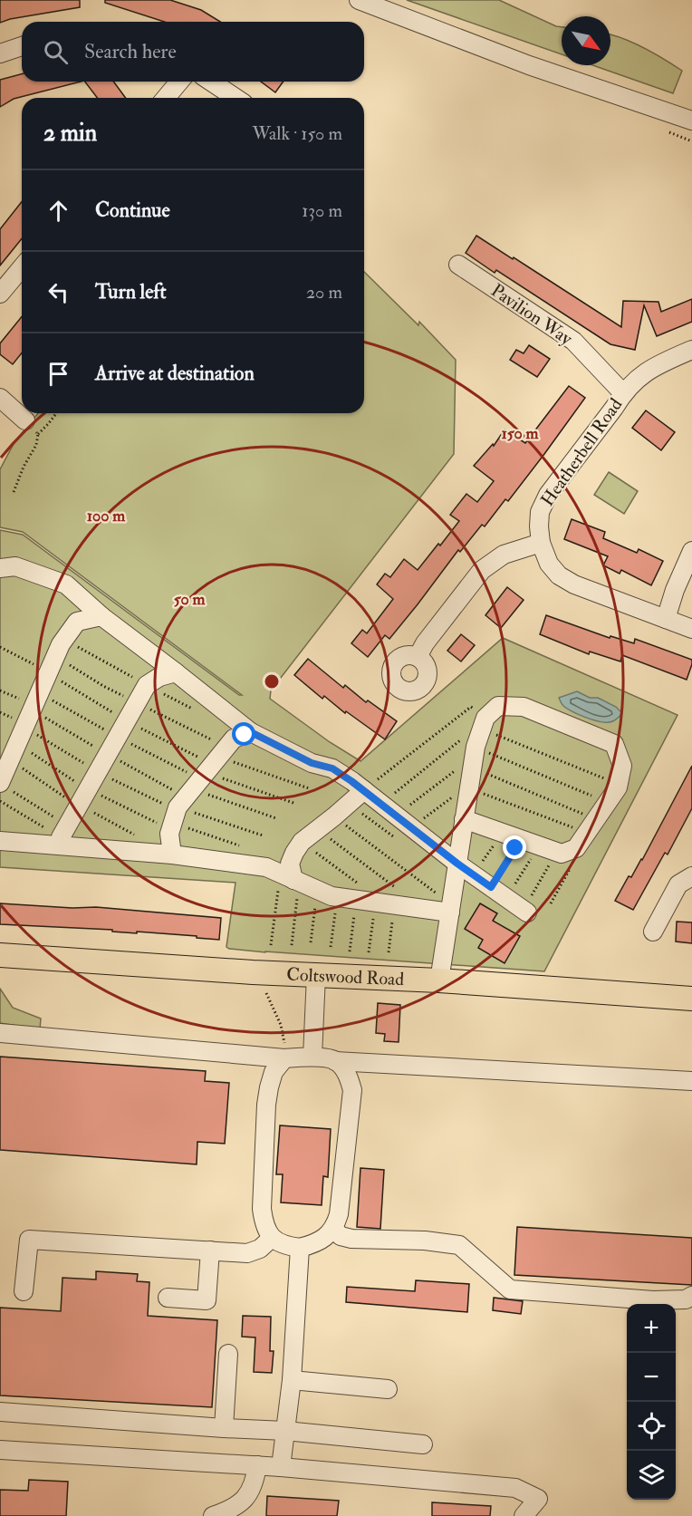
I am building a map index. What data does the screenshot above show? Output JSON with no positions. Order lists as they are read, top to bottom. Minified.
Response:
{"streets":{"main road":["Coltswood Road"],"street":["Pavilion Way","Heatherbell Road"]},"crossings":[["Pavilion Way","Heatherbell Road"]],"north":"bottom right","page":{"search":"Search here","heading":["2 min","Walk · 150 m"],"list":[["Continue","130 m"],["Turn left","20 m"],"Arrive at destination"],"map_buttons":["+","−"]},"rings":["150 m","100 m","50 m"]}
